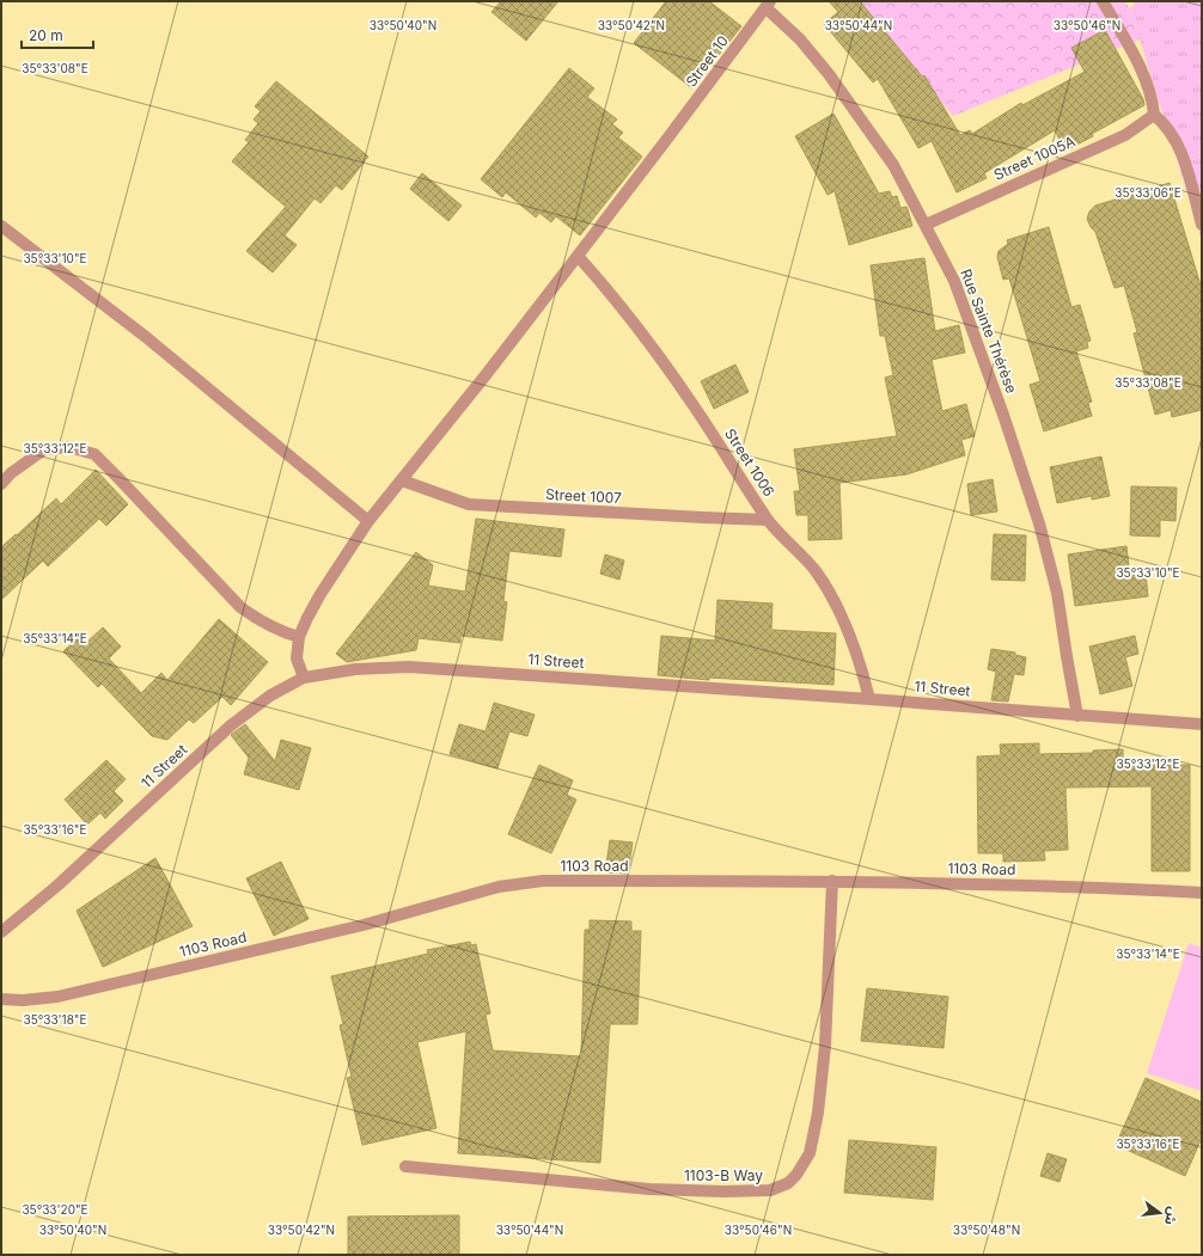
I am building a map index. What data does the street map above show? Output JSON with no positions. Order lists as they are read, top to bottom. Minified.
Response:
{"streets":{"street":["Street 10","Street 1005A","Rue Sainte Thérèse","Street 1006","Street 1007","11 Street","1103 Road","1103-B Way"]},"crossings":[["Street 10","Rue Sainte Thérèse"],["Street 10","Street 1006"],["Street 10","Street 1007"],["Street 1005A","Rue Sainte Thérèse"],["Rue Sainte Thérèse","11 Street"],["Street 1006","Street 1007"],["Street 1006","11 Street"],["1103 Road","1103-B Way"]],"scale_bar":"20 m","north":"right","coordinates":["33°50'40\"N","33°50'42\"N","33°50'44\"N","33°50'46\"N","35°33'08\"E","35°33'06\"E","35°33'10\"E","35°33'12\"E","35°33'14\"E","35°33'16\"E","35°33'18\"E","35°33'20\"E","33°50'48\"N"]}
